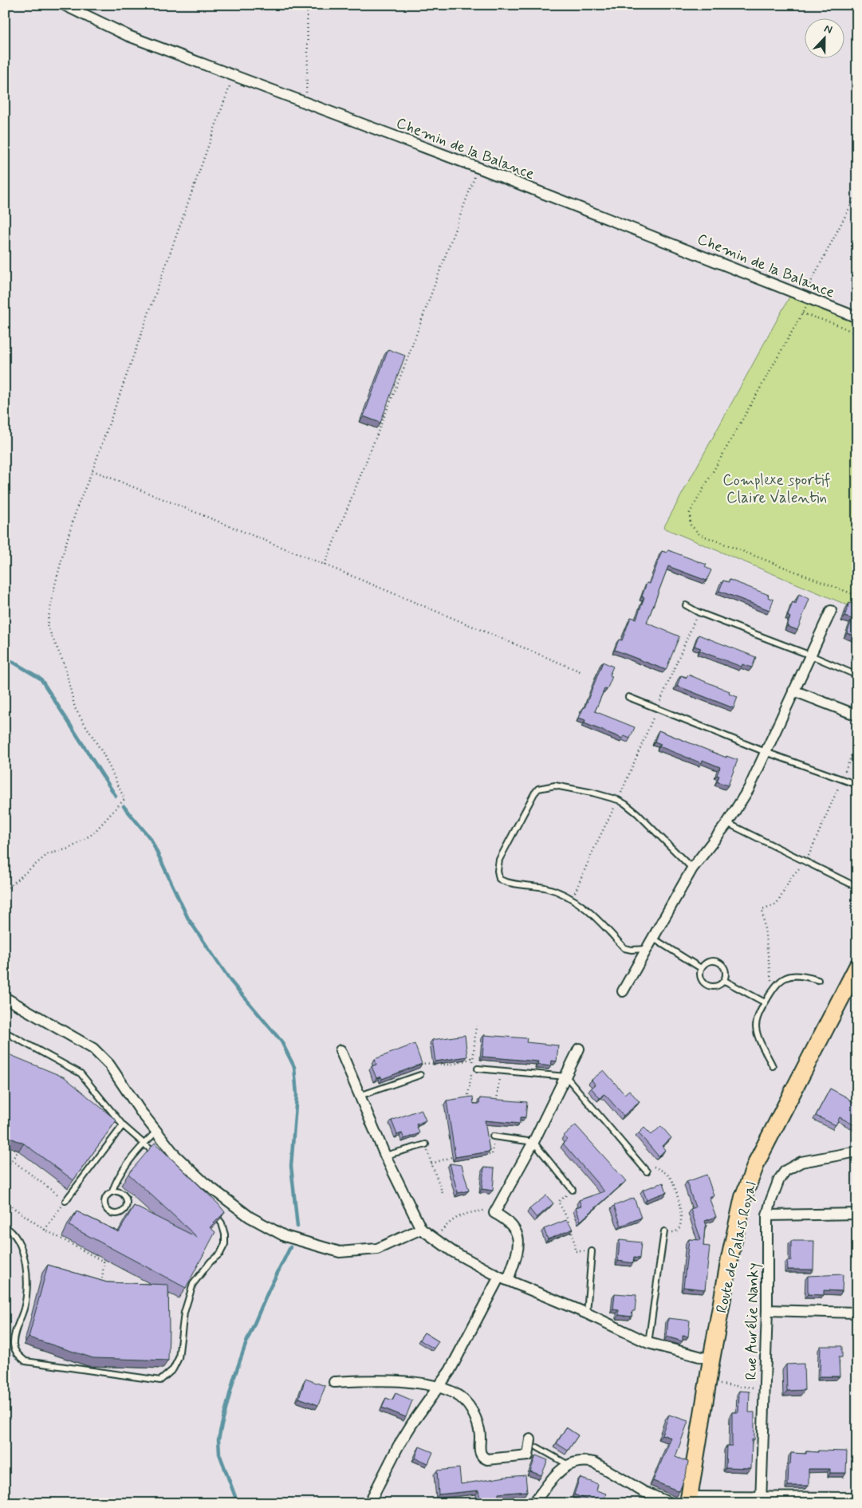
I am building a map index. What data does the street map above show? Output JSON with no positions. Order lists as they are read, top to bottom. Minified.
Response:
{"streets":{"main road":["Route de Palais Royal"],"street":["Chemin de la Balance","Rue Aurélie Nanky"]},"parks":["Complexe sportif Claire Valentin"],"north":"top"}
